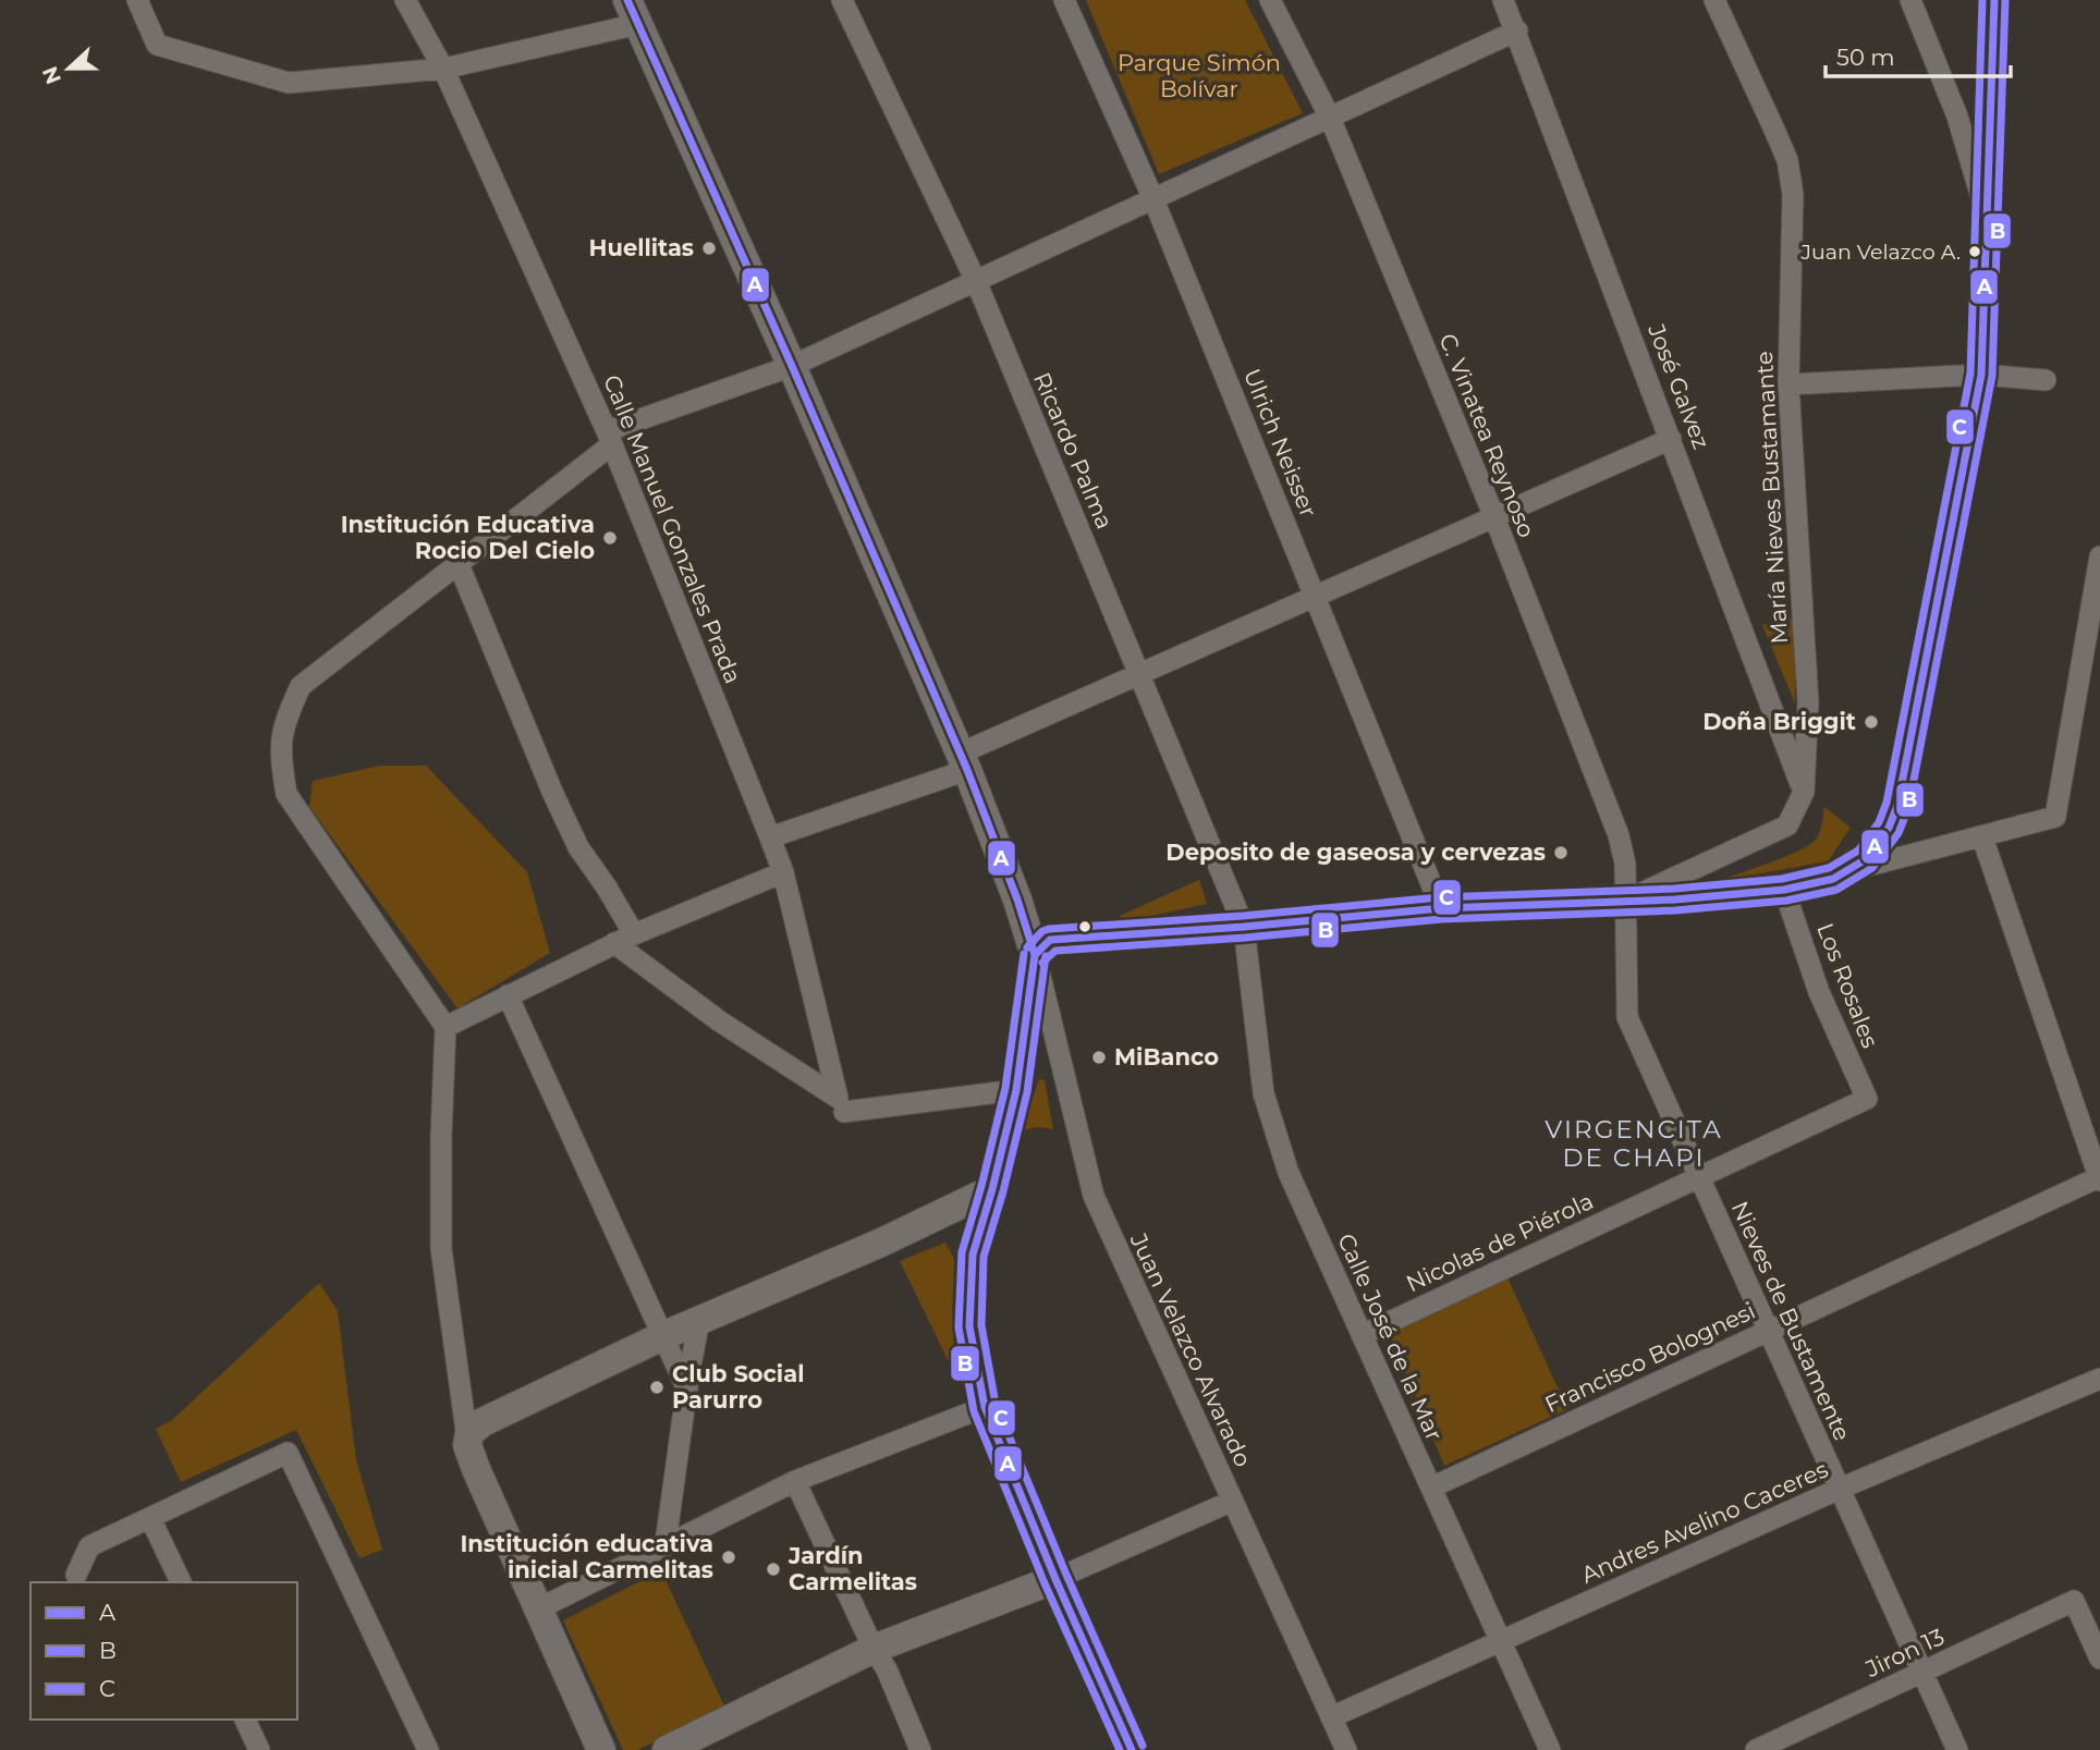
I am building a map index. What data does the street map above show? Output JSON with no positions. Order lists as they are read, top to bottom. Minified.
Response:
{"streets":{"street":["José Galvez","C. Vinatea Reynoso","Ulrich Neisser","Ricardo Palma","María Nieves Bustamante","Calle Manuel Gonzales Prada","Los Rosales","Nicolas de Piérola","Nieves de Bustamente","Calle José de la Mar","Juan Velazco Alvarado","Francisco Bolognesi","Andres Avelino Caceres","Jiron 13"]},"crossings":[["José Galvez","María Nieves Bustamante"],["C. Vinatea Reynoso","María Nieves Bustamante"],["C. Vinatea Reynoso","Nieves de Bustamente"],["Ricardo Palma","Calle José de la Mar"],["María Nieves Bustamante","Nieves de Bustamente"],["Los Rosales","Nicolas de Piérola"],["Nicolas de Piérola","Nieves de Bustamente"],["Nicolas de Piérola","Calle José de la Mar"],["Nieves de Bustamente","Francisco Bolognesi"],["Nieves de Bustamente","Andres Avelino Caceres"],["Nieves de Bustamente","Jiron 13"],["Calle José de la Mar","Francisco Bolognesi"],["Calle José de la Mar","Andres Avelino Caceres"],["Juan Velazco Alvarado","Andres Avelino Caceres"]],"districts":["VIRGENCITA DE CHAPI"],"parks":["Parque Simón Bolívar"],"places":["Huellitas","Juan Velazco A.","Institución Educativa Rocio Del Cielo","Doña Briggit","Deposito de gaseosa y cervezas","MiBanco","Club Social Parurro","Institución educativa inicial Carmelitas","Jardín Carmelitas"],"lines":["transit line A","transit line B","transit line C"],"legend":["A","B","C"],"scale_bar":"50 m","north":"left"}
